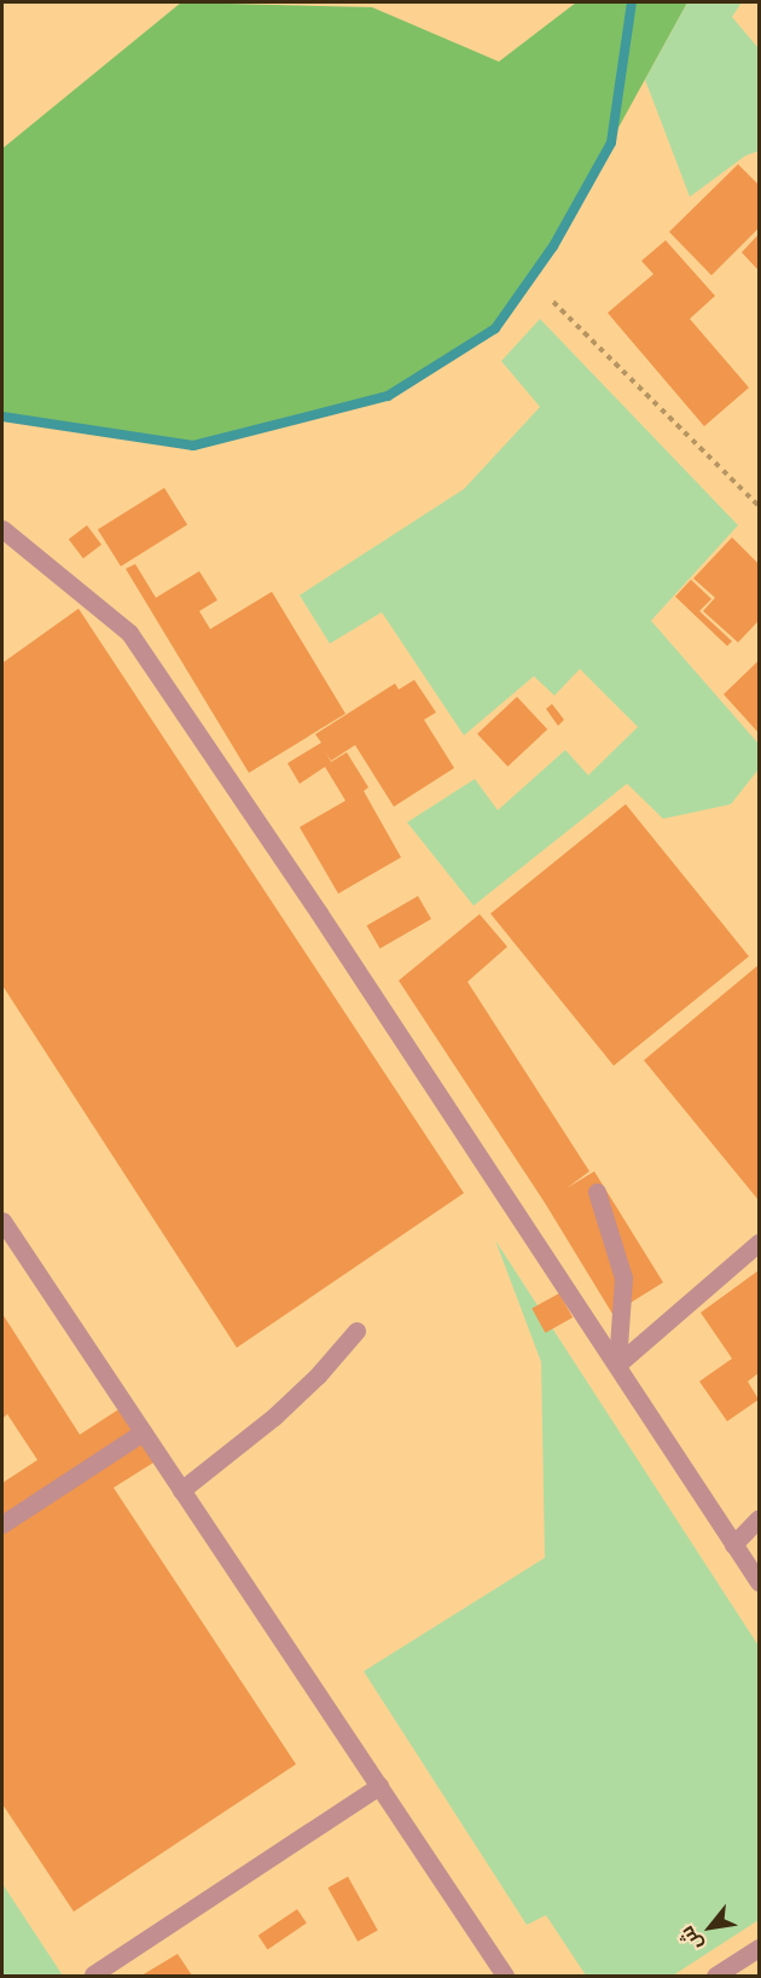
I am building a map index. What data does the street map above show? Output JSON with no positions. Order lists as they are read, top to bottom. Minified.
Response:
{"north":"bottom left"}
